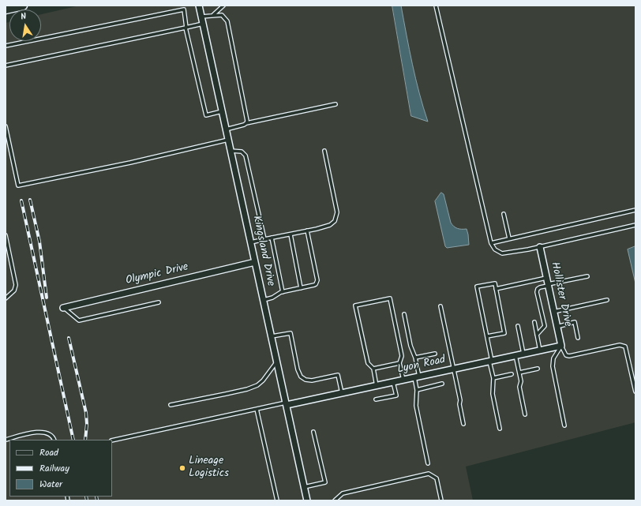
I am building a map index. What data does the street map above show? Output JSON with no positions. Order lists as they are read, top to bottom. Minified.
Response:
{"streets":{"street":["Kingsland Drive","Olympic Drive","Hollister Drive","Lyon Road"]},"crossings":[["Kingsland Drive","Olympic Drive"],["Kingsland Drive","Lyon Road"],["Hollister Drive","Lyon Road"]],"places":["Lineage Logistics"],"legend":["Road","Railway","Water"],"north":"top"}
